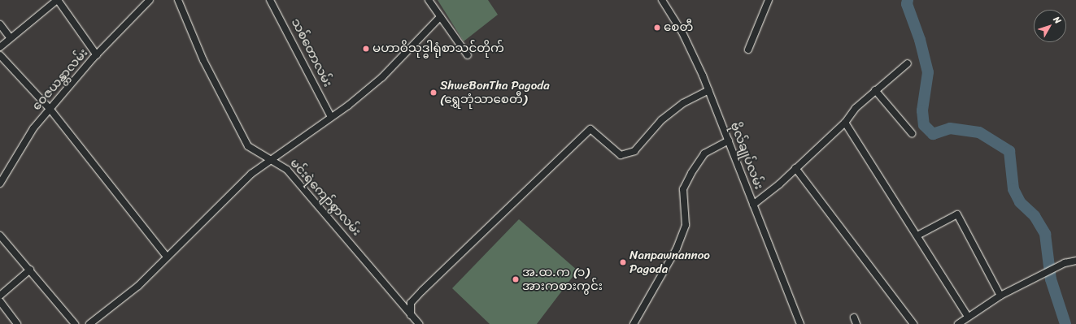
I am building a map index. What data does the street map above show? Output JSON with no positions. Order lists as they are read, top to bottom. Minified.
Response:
{"streets":{"street":["သစ်တောလမ်း","ဝေဇယန္တာလမ်း","ဗိုလ်ချုပ်လမ်း","မင်းရဲကျော်စွာလမ်း"]},"places":["စေတီ","မဟာဝိသုဒ္ဓါရုံစာသင်တိုက်","ShweBonTha Pagoda (ရွှေဘုံသာစေတီ)","Nanpawnannoo Pagoda","အ.ထ.က (၁) အားကစားကွင်း"],"north":"top right"}
